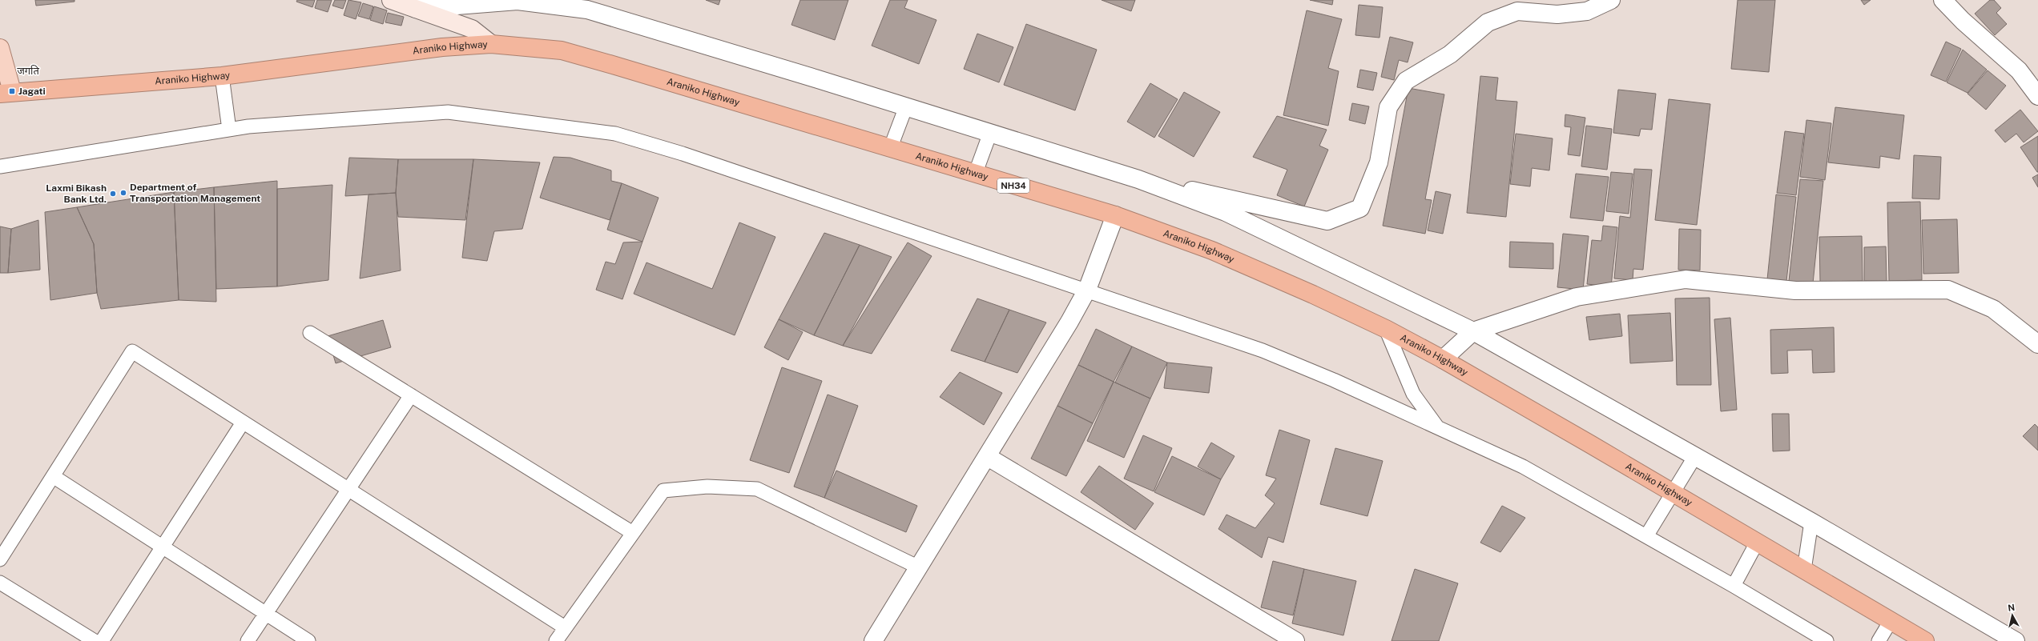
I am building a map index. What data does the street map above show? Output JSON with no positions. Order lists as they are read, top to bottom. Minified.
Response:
{"streets":{"highway":["Araniko Highway","NH34"]},"districts":["जगति"],"places":{"transit":["Jagati"],"other":["Department of Transportation Management","Laxmi Bikash Bank Ltd."]},"north":"top"}
